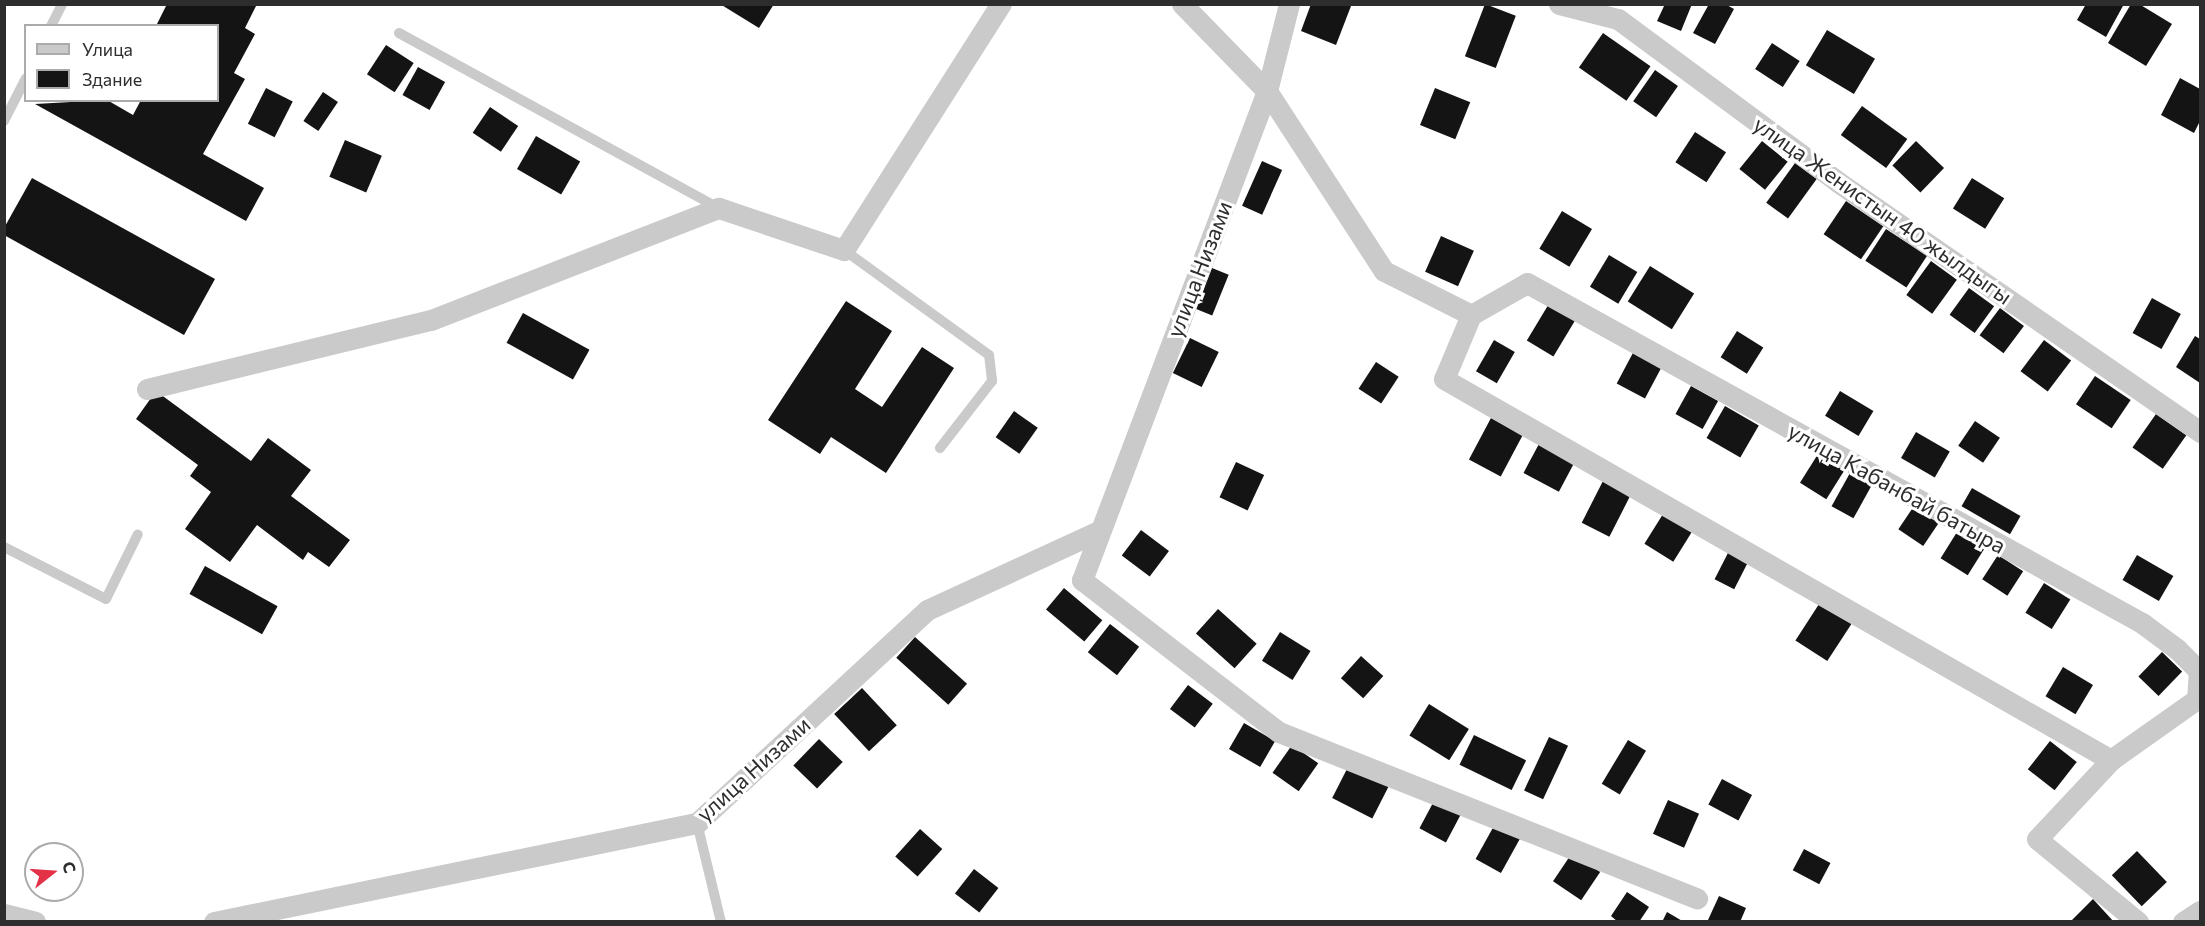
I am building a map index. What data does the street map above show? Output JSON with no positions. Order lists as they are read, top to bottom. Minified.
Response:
{"streets":{"street":["улица Женистын 40 жылдыгы","улица Низами","улица Кабанбай батыра"]},"legend":["Улица","Здание"],"north":"right"}
